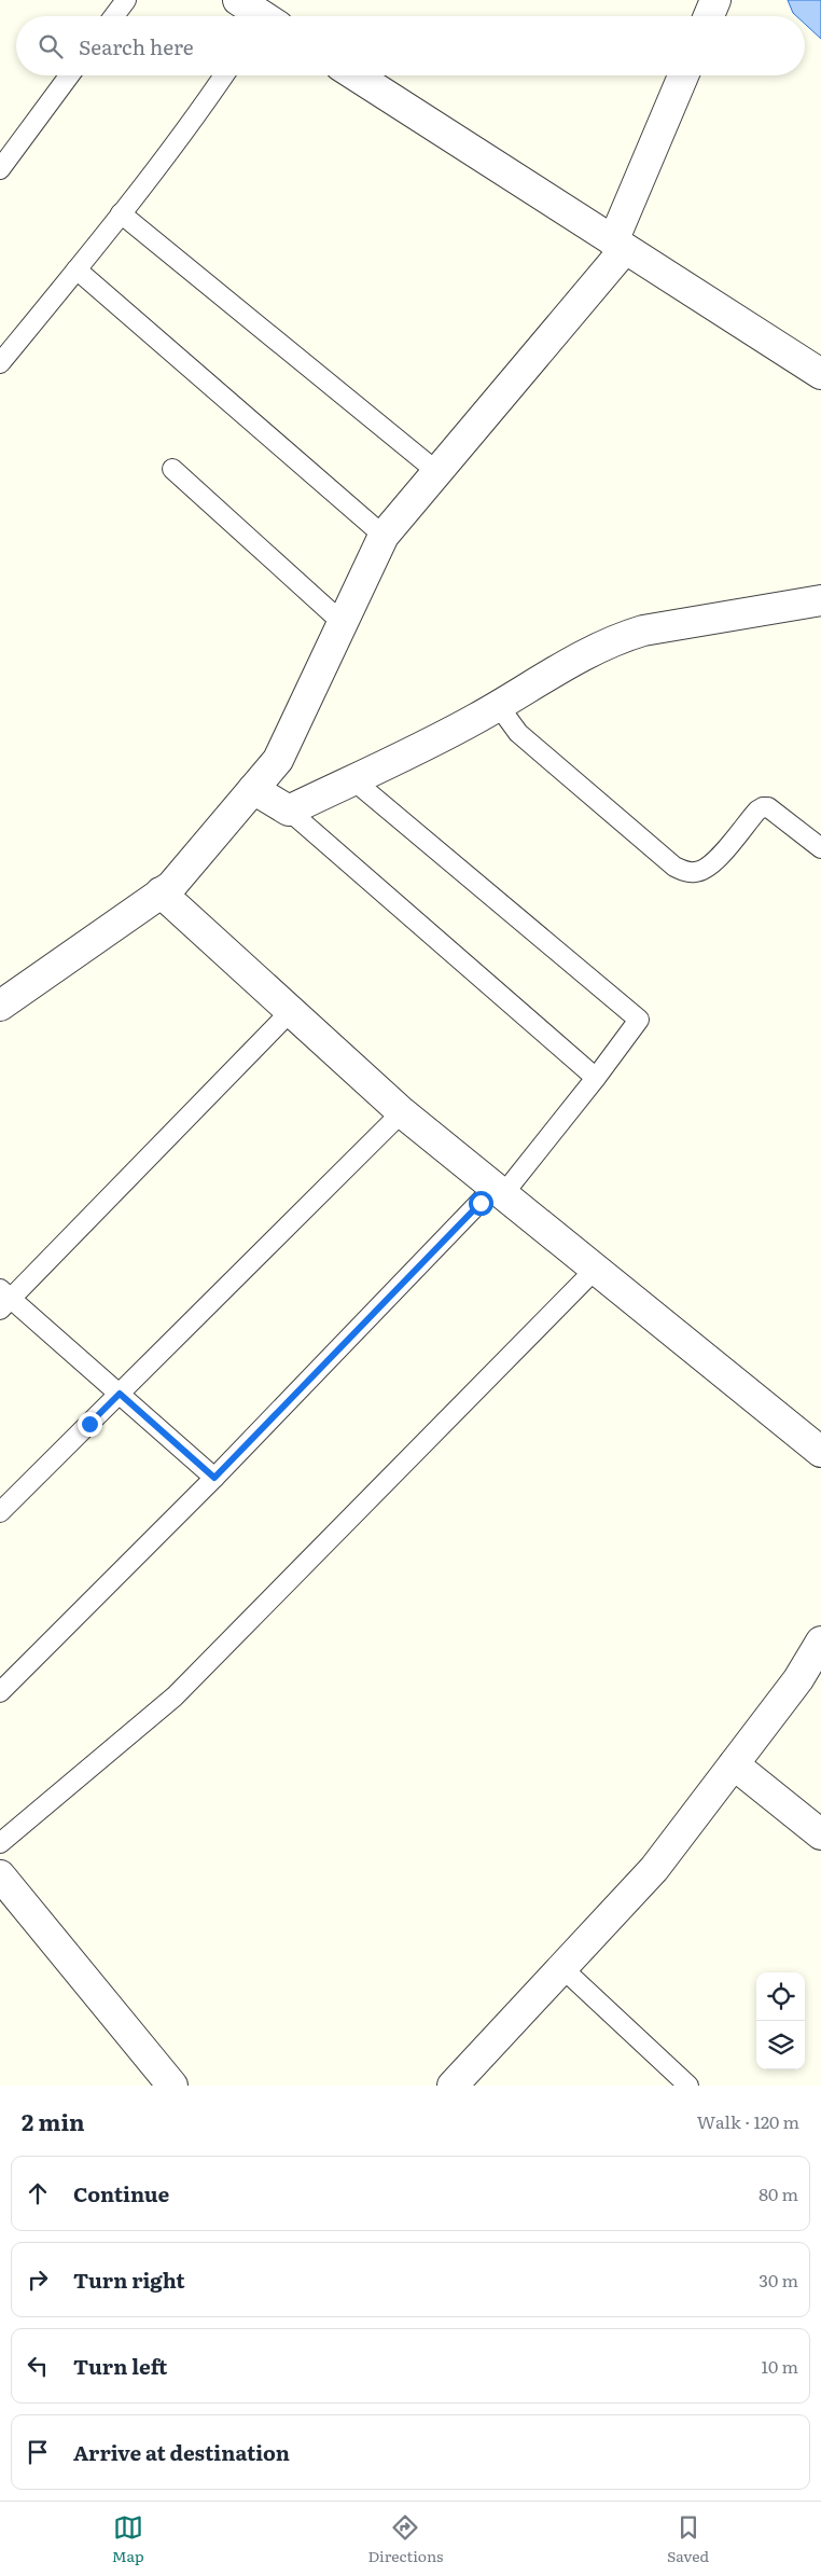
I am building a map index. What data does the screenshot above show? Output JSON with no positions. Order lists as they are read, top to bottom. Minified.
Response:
{"page":{"search":"Search here","heading":["2 min","Walk · 120 m"],"list":[["Continue","80 m"],["Turn right","30 m"],["Turn left","10 m"],"Arrive at destination"],"nav":["Map","Directions","Saved"]}}
